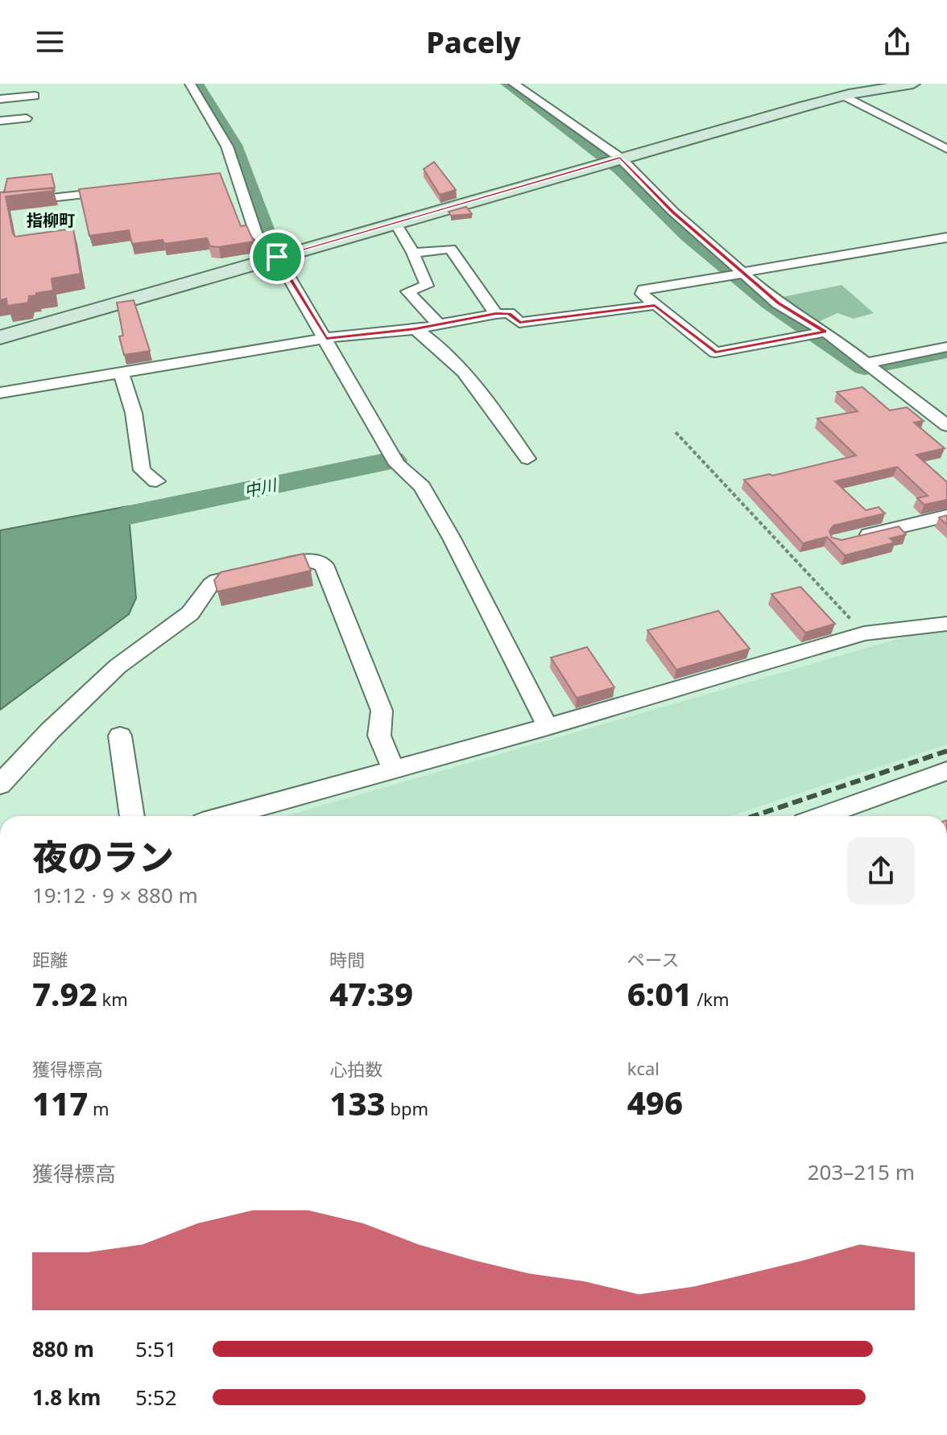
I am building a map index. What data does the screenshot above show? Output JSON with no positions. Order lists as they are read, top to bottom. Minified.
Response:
{"districts":["指柳町"],"water":["中川"],"page":{"header":"Pacely","heading":["夜のラン","19:12 · 9 × 880 m"],"stats":[["距離","7.92 km"],["時間","47:39"],["ペース","6:01 /km"],["獲得標高","117 m"],["心拍数","133 bpm"],["kcal","496"]],"chart":["獲得標高","203–215 m"],"list":[{"name":"880 m","note":"5:51"},{"name":"1.8 km","note":"5:52"}]}}
